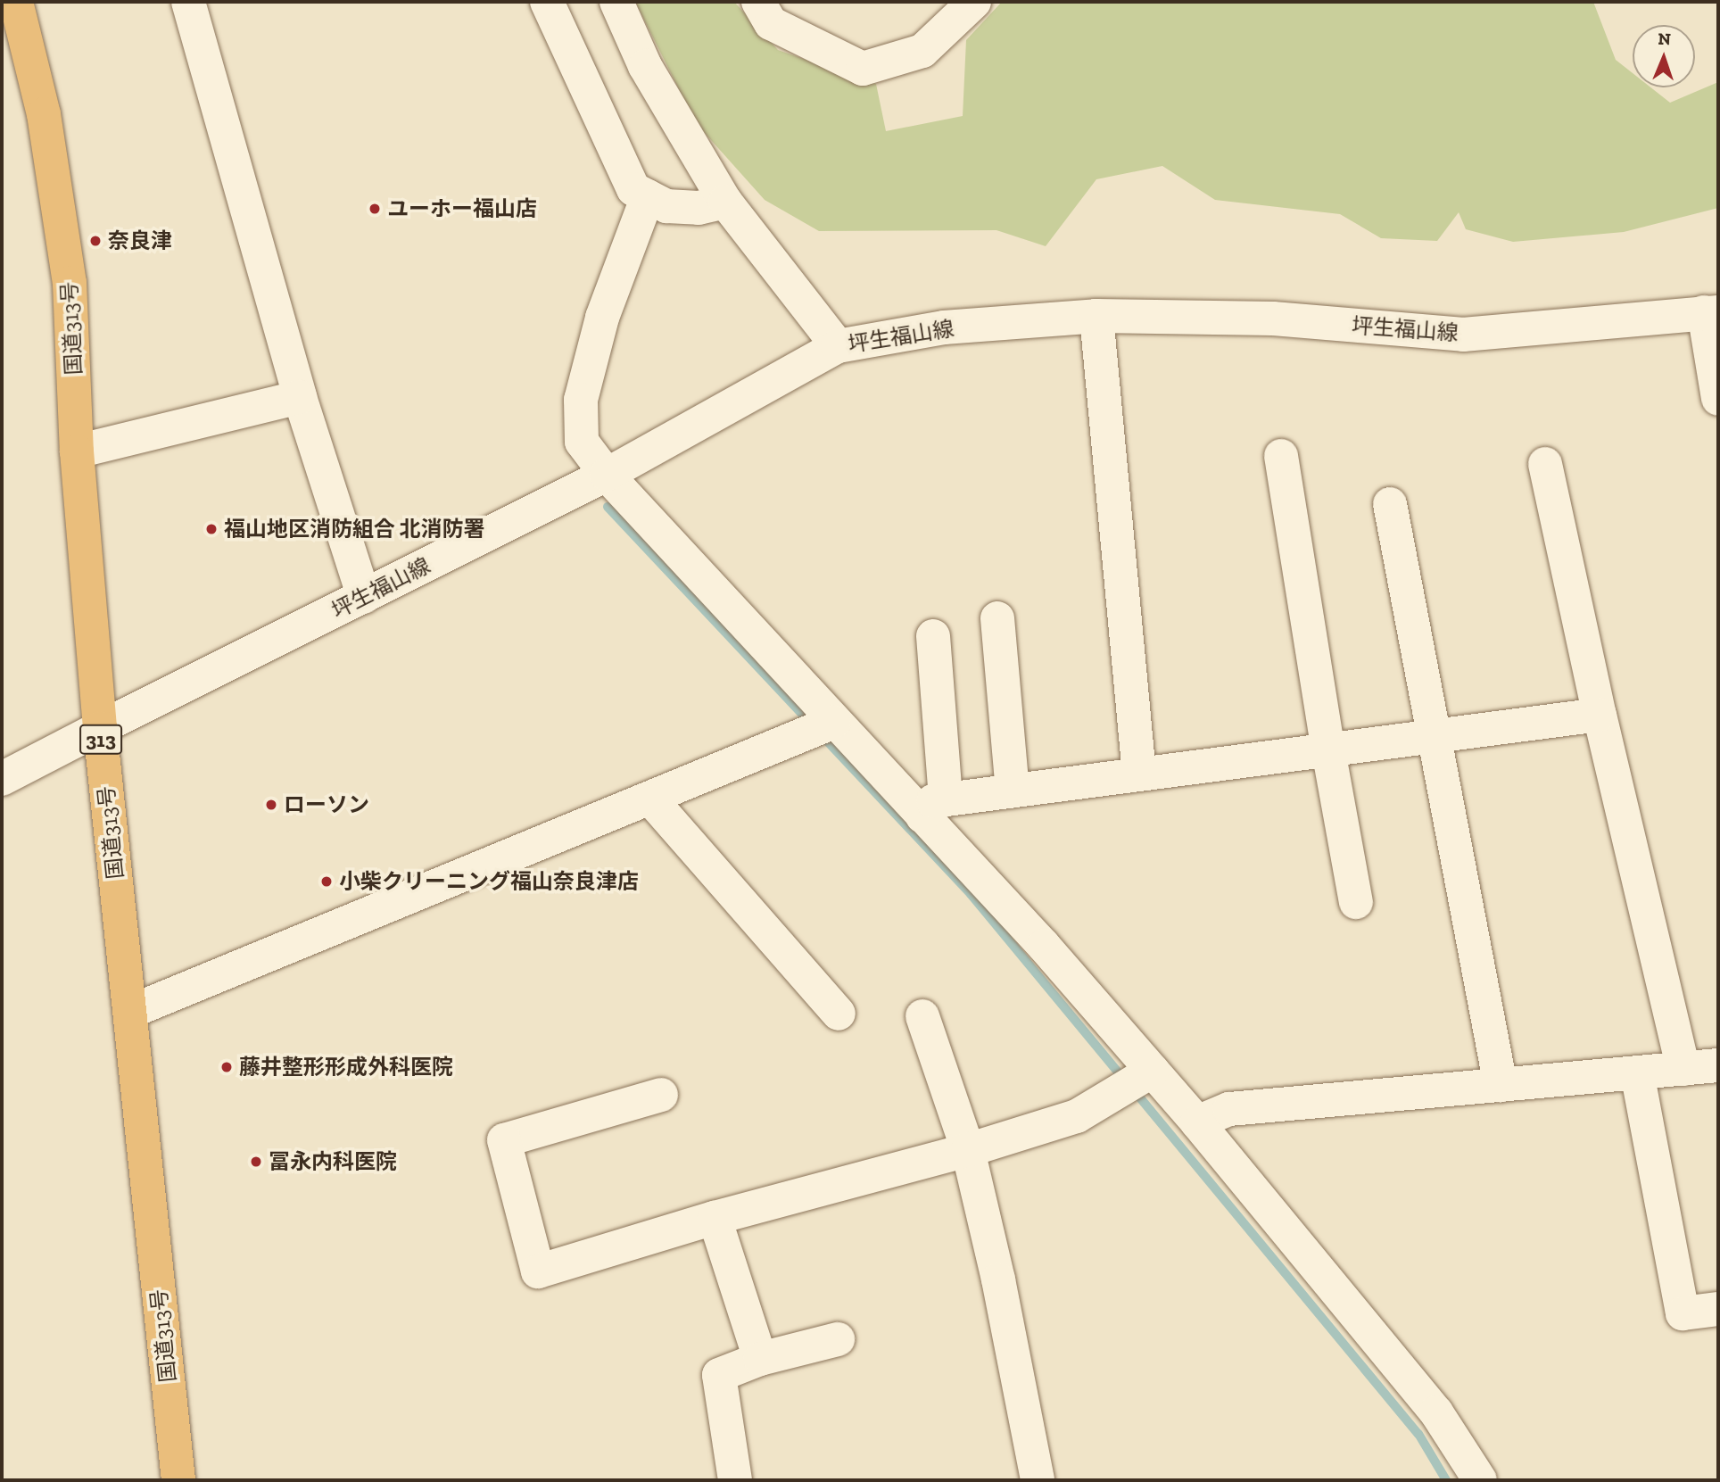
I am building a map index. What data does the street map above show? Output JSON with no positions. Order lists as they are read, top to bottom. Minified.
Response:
{"streets":{"highway":["国道313号","313"],"street":["坪生福山線"]},"crossings":[["国道313号","坪生福山線"]],"places":["ユーホー福山店","奈良津","福山地区消防組合 北消防署","ローソン","小柴クリーニング福山奈良津店","藤井整形形成外科医院","冨永内科医院"],"north":"top"}
